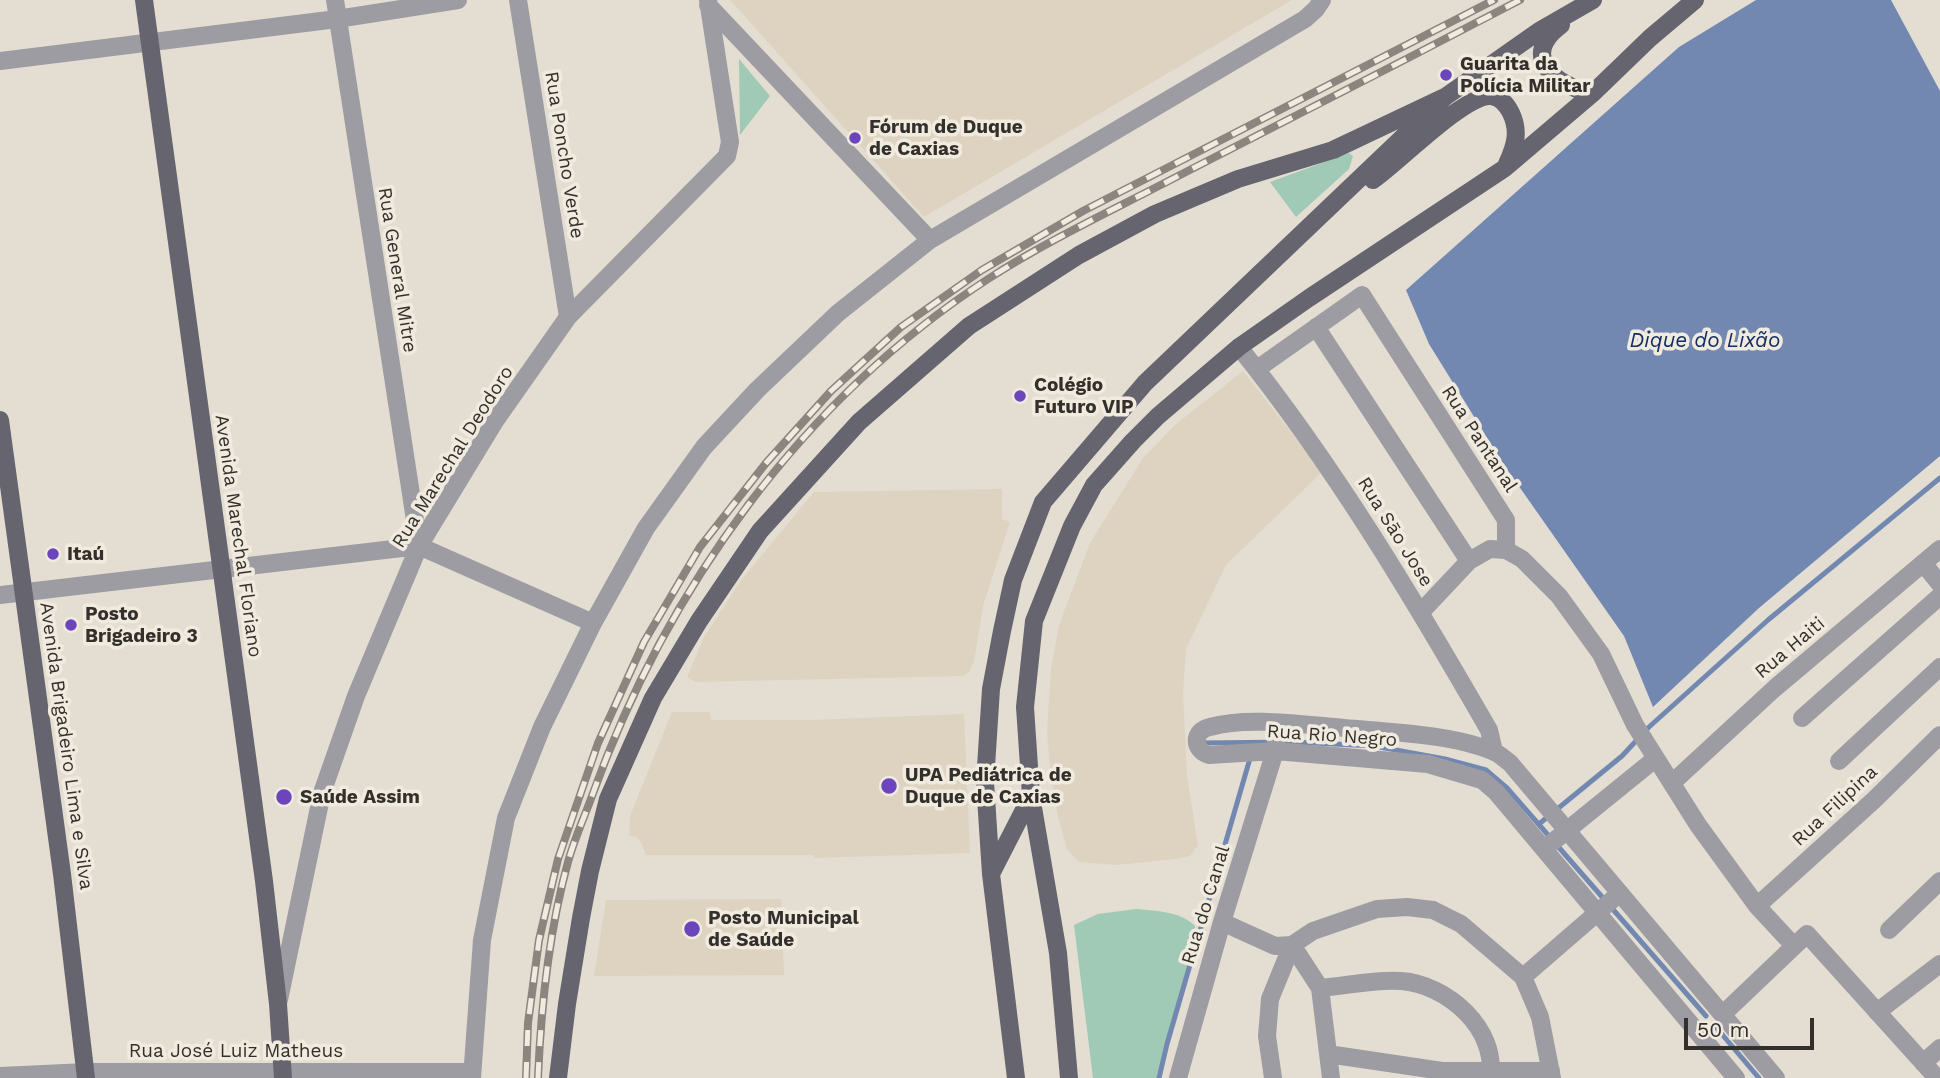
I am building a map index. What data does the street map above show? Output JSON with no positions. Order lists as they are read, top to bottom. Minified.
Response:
{"streets":{"main road":["Avenida Marechal Floriano","Avenida Brigadeiro Lima e Silva"],"street":["Rua Poncho Verde","Rua General Mitre","Rua Pantanal","Rua Marechal Deodoro","Rua Sāo Jose","Rua Haiti","Rua Rio Negro","Rua Filipina","Rua do Canal","Rua José Luiz Matheus"]},"crossings":[["Rua Poncho Verde","Rua Marechal Deodoro"],["Rua General Mitre","Rua Marechal Deodoro"],["Rua Pantanal","Rua Sāo Jose"],["Rua Marechal Deodoro","Avenida Marechal Floriano"],["Rua Sāo Jose","Rua Rio Negro"],["Rua Sāo Jose","Rua do Canal"],["Avenida Marechal Floriano","Rua José Luiz Matheus"],["Rua Rio Negro","Rua do Canal"],["Avenida Brigadeiro Lima e Silva","Rua José Luiz Matheus"]],"water":["Dique do Lixão"],"places":["Guarita da Polícia Militar","Fórum de Duque de Caxias","Colégio Futuro VIP","Itaú","Posto Brigadeiro 3","UPA Pediátrica de Duque de Caxias","Saúde Assim","Posto Municipal de Saúde"],"scale_bar":"50 m"}
